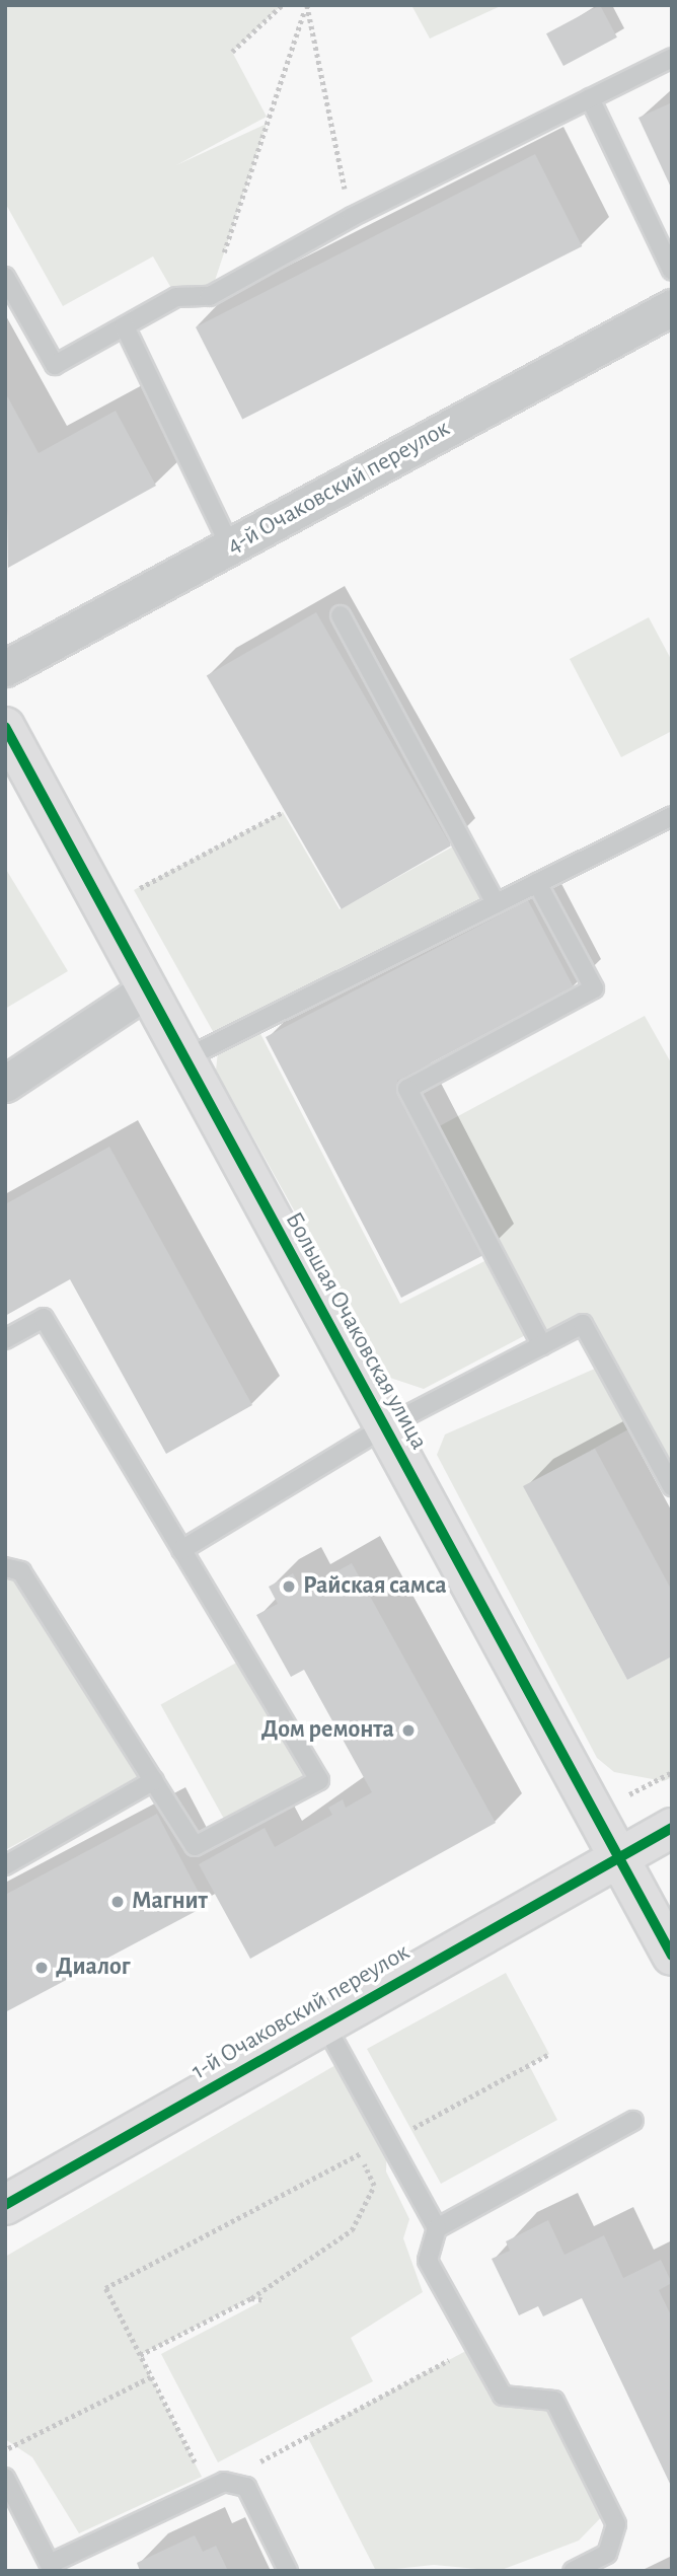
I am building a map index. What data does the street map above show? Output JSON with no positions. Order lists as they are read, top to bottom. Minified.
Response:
{"streets":{"street":["4-й Очаковский переулок","Большая Очаковская улица","1-й Очаковский переулок"]},"crossings":[["Большая Очаковская улица","1-й Очаковский переулок"]],"places":["Райская самса","Дом ремонта","Магнит","Диалог"]}
